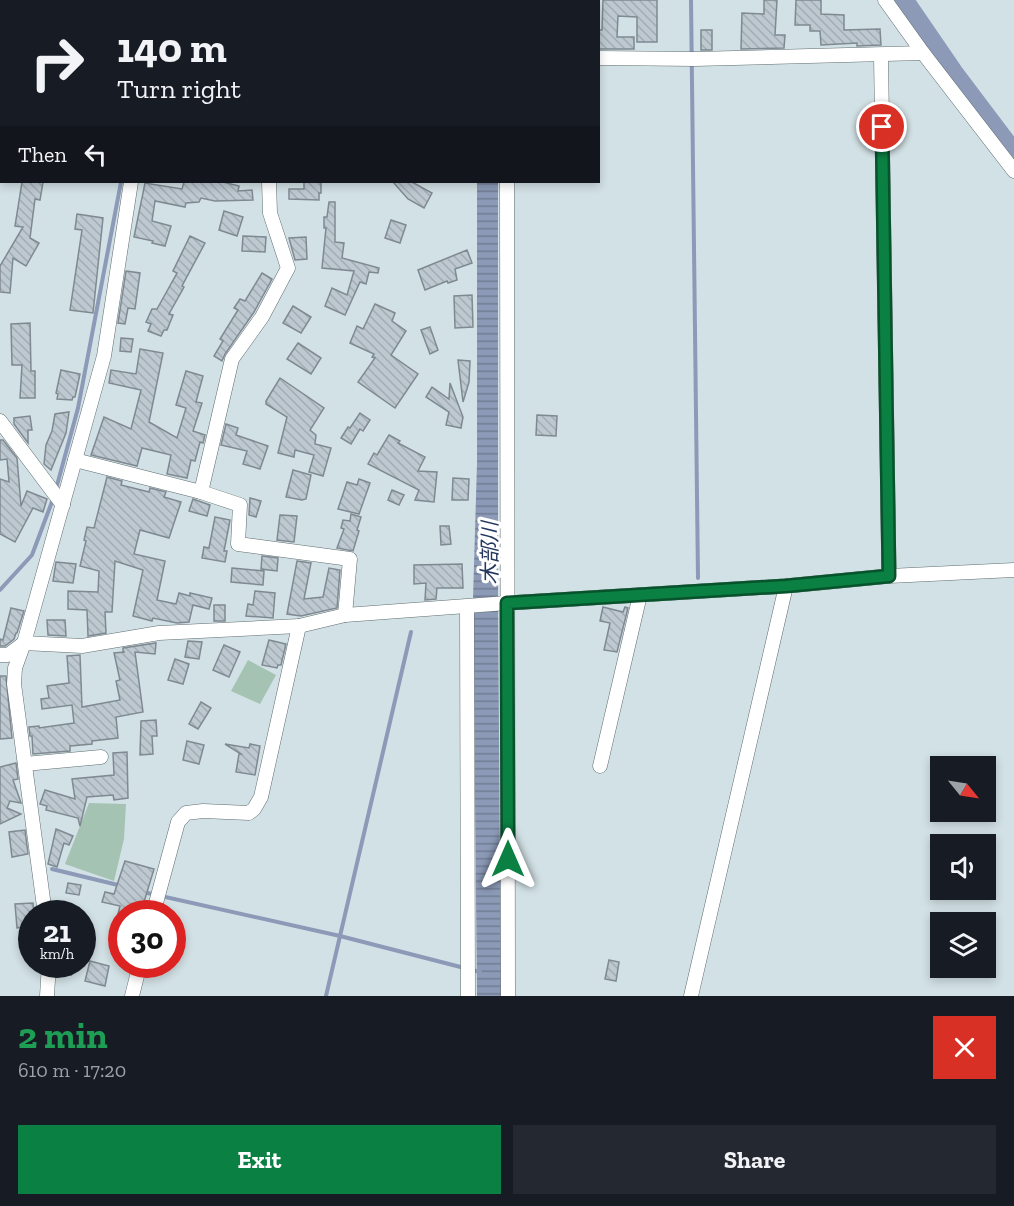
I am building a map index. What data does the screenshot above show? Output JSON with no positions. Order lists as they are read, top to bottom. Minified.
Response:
{"water":["木部川"],"north":"bottom right","page":{"turn":["140 m","Turn right"],"then":"Then","speed":"21 km/h","limit":"30","heading":["2 min","610 m · 17:20"],"buttons":["Exit","Share"]}}
